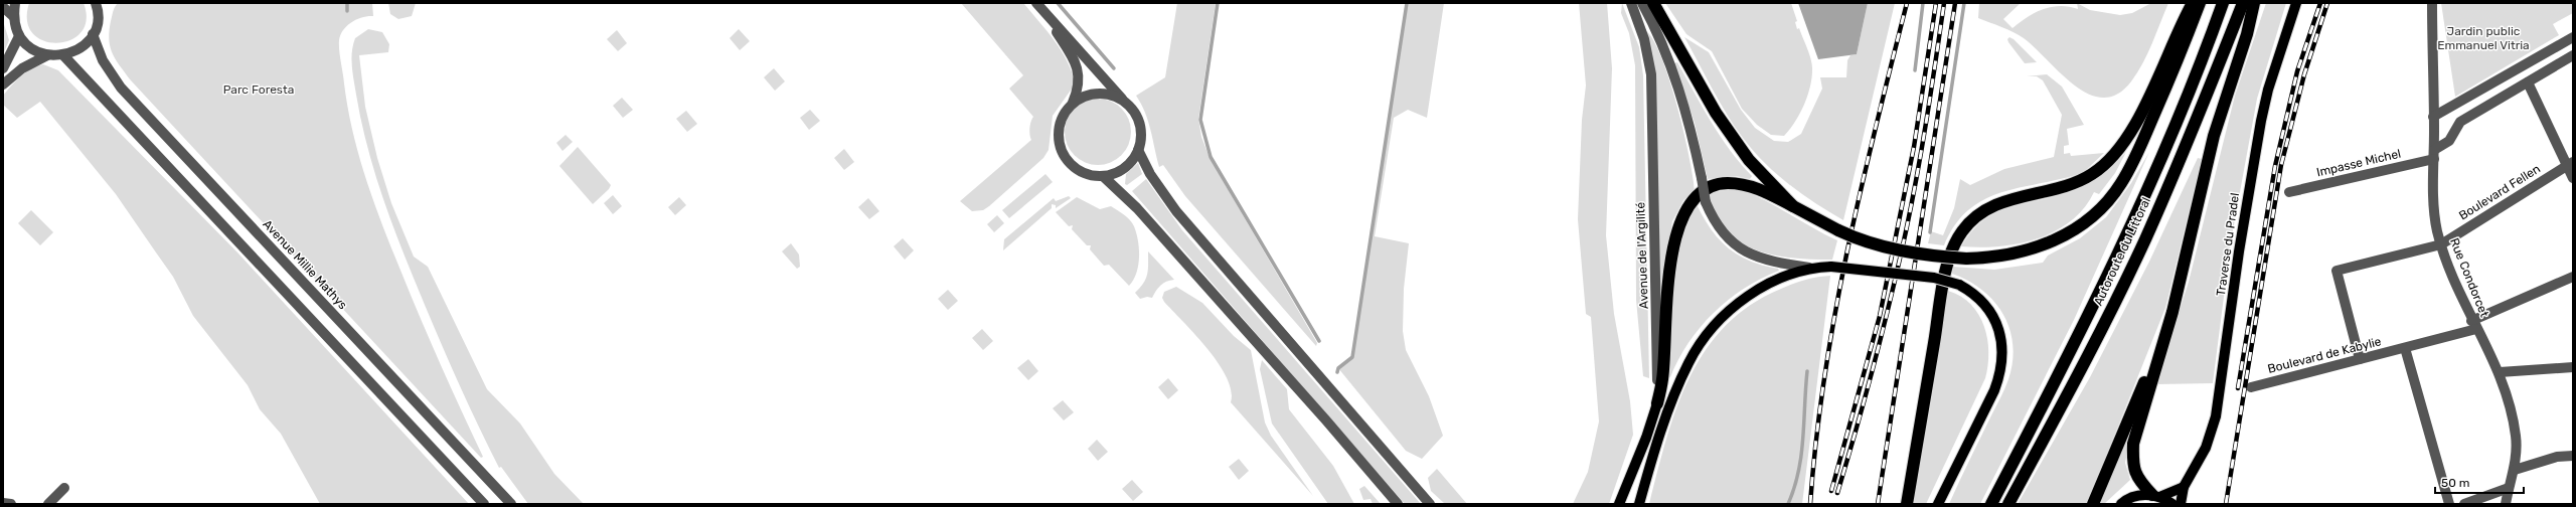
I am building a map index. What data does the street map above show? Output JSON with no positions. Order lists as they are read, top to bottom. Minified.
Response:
{"streets":{"highway":["Autoroute du Littoral"],"main road":["Traverse du Pradel","Avenue de l'Argilité"],"street":["Impasse Michel","Boulevard Fellen","Avenue Millie Mathys","Rue Condorcet","Boulevard de Kabylie"]},"crossings":[["Impasse Michel","Rue Condorcet"],["Boulevard Fellen","Rue Condorcet"],["Boulevard Fellen","Boulevard de Kabylie"],["Rue Condorcet","Boulevard de Kabylie"]],"parks":["Jardin public Emmanuel Vitria","Parc Foresta"],"scale_bar":"50 m"}
